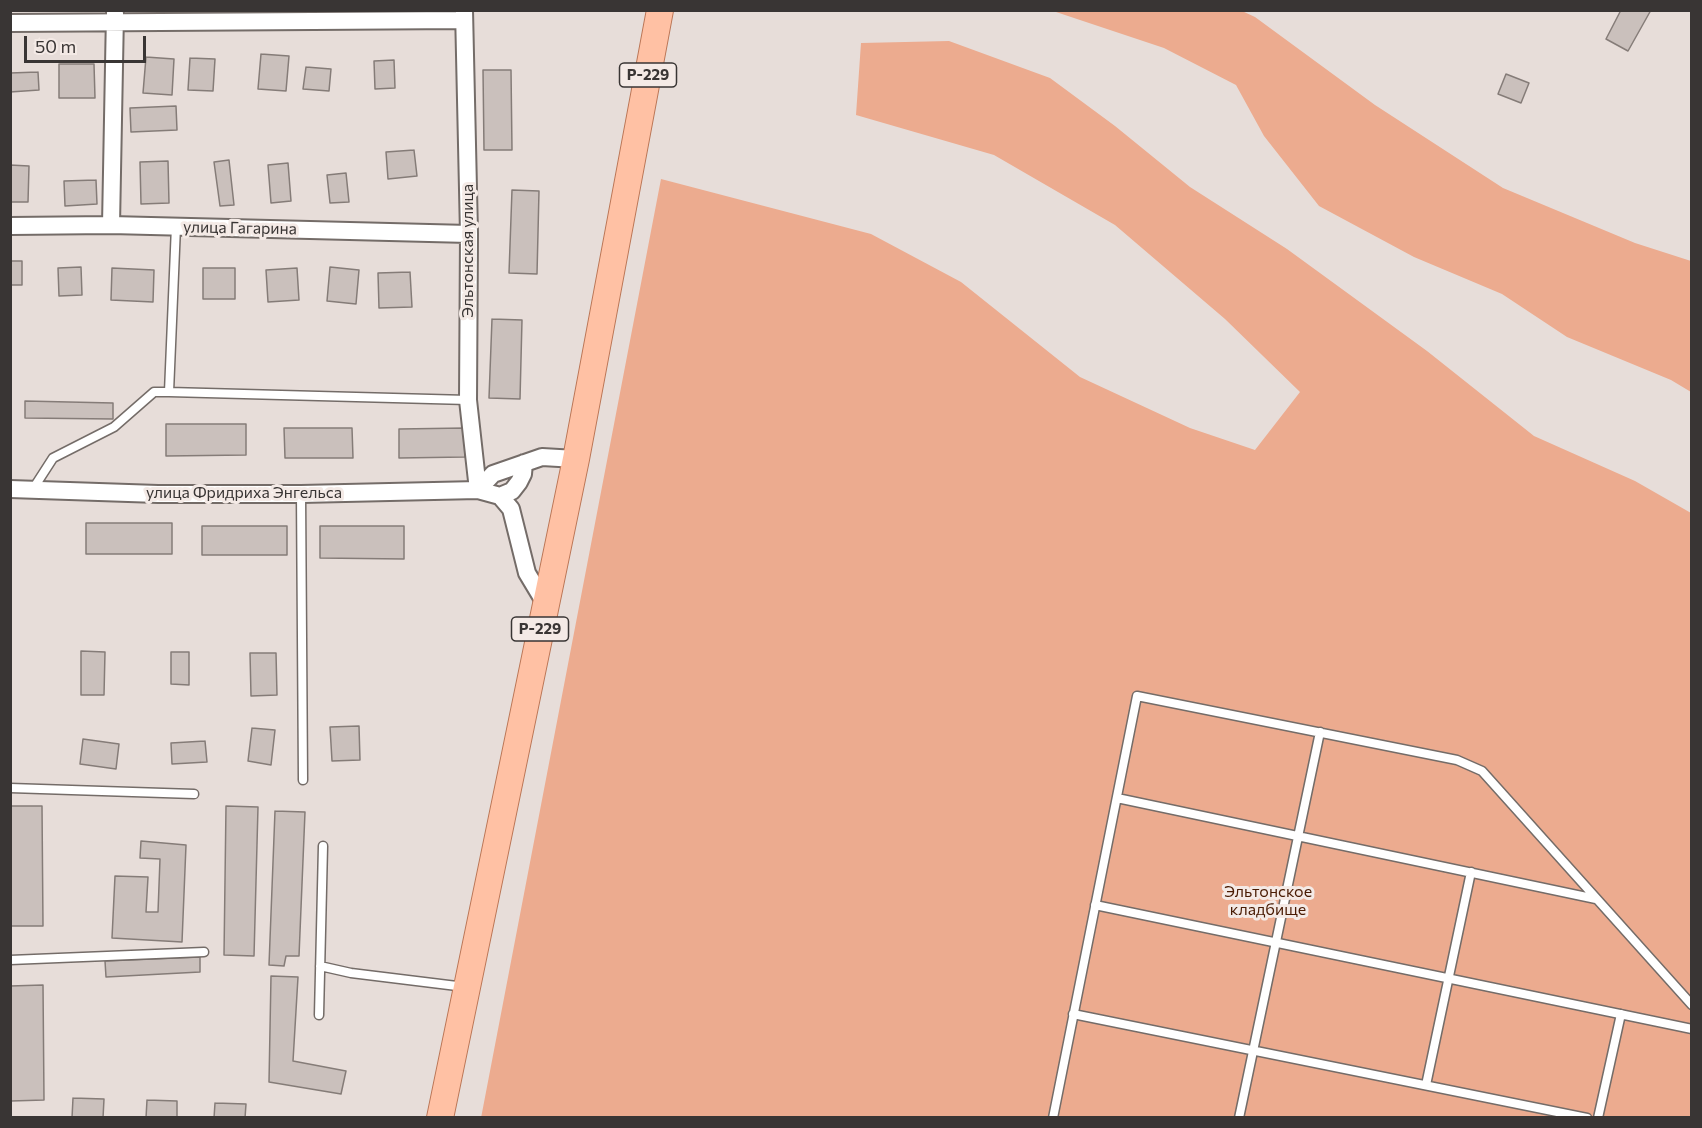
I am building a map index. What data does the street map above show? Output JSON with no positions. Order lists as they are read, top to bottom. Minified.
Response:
{"streets":{"main road":["Р-229"],"street":["улица Гагарина","Эльтонская улица","улица Фридриха Энгельса"]},"crossings":[["улица Гагарина","Эльтонская улица"],["Эльтонская улица","улица Фридриха Энгельса"]],"parks":["Эльтонское кладбище"],"scale_bar":"50 m"}
